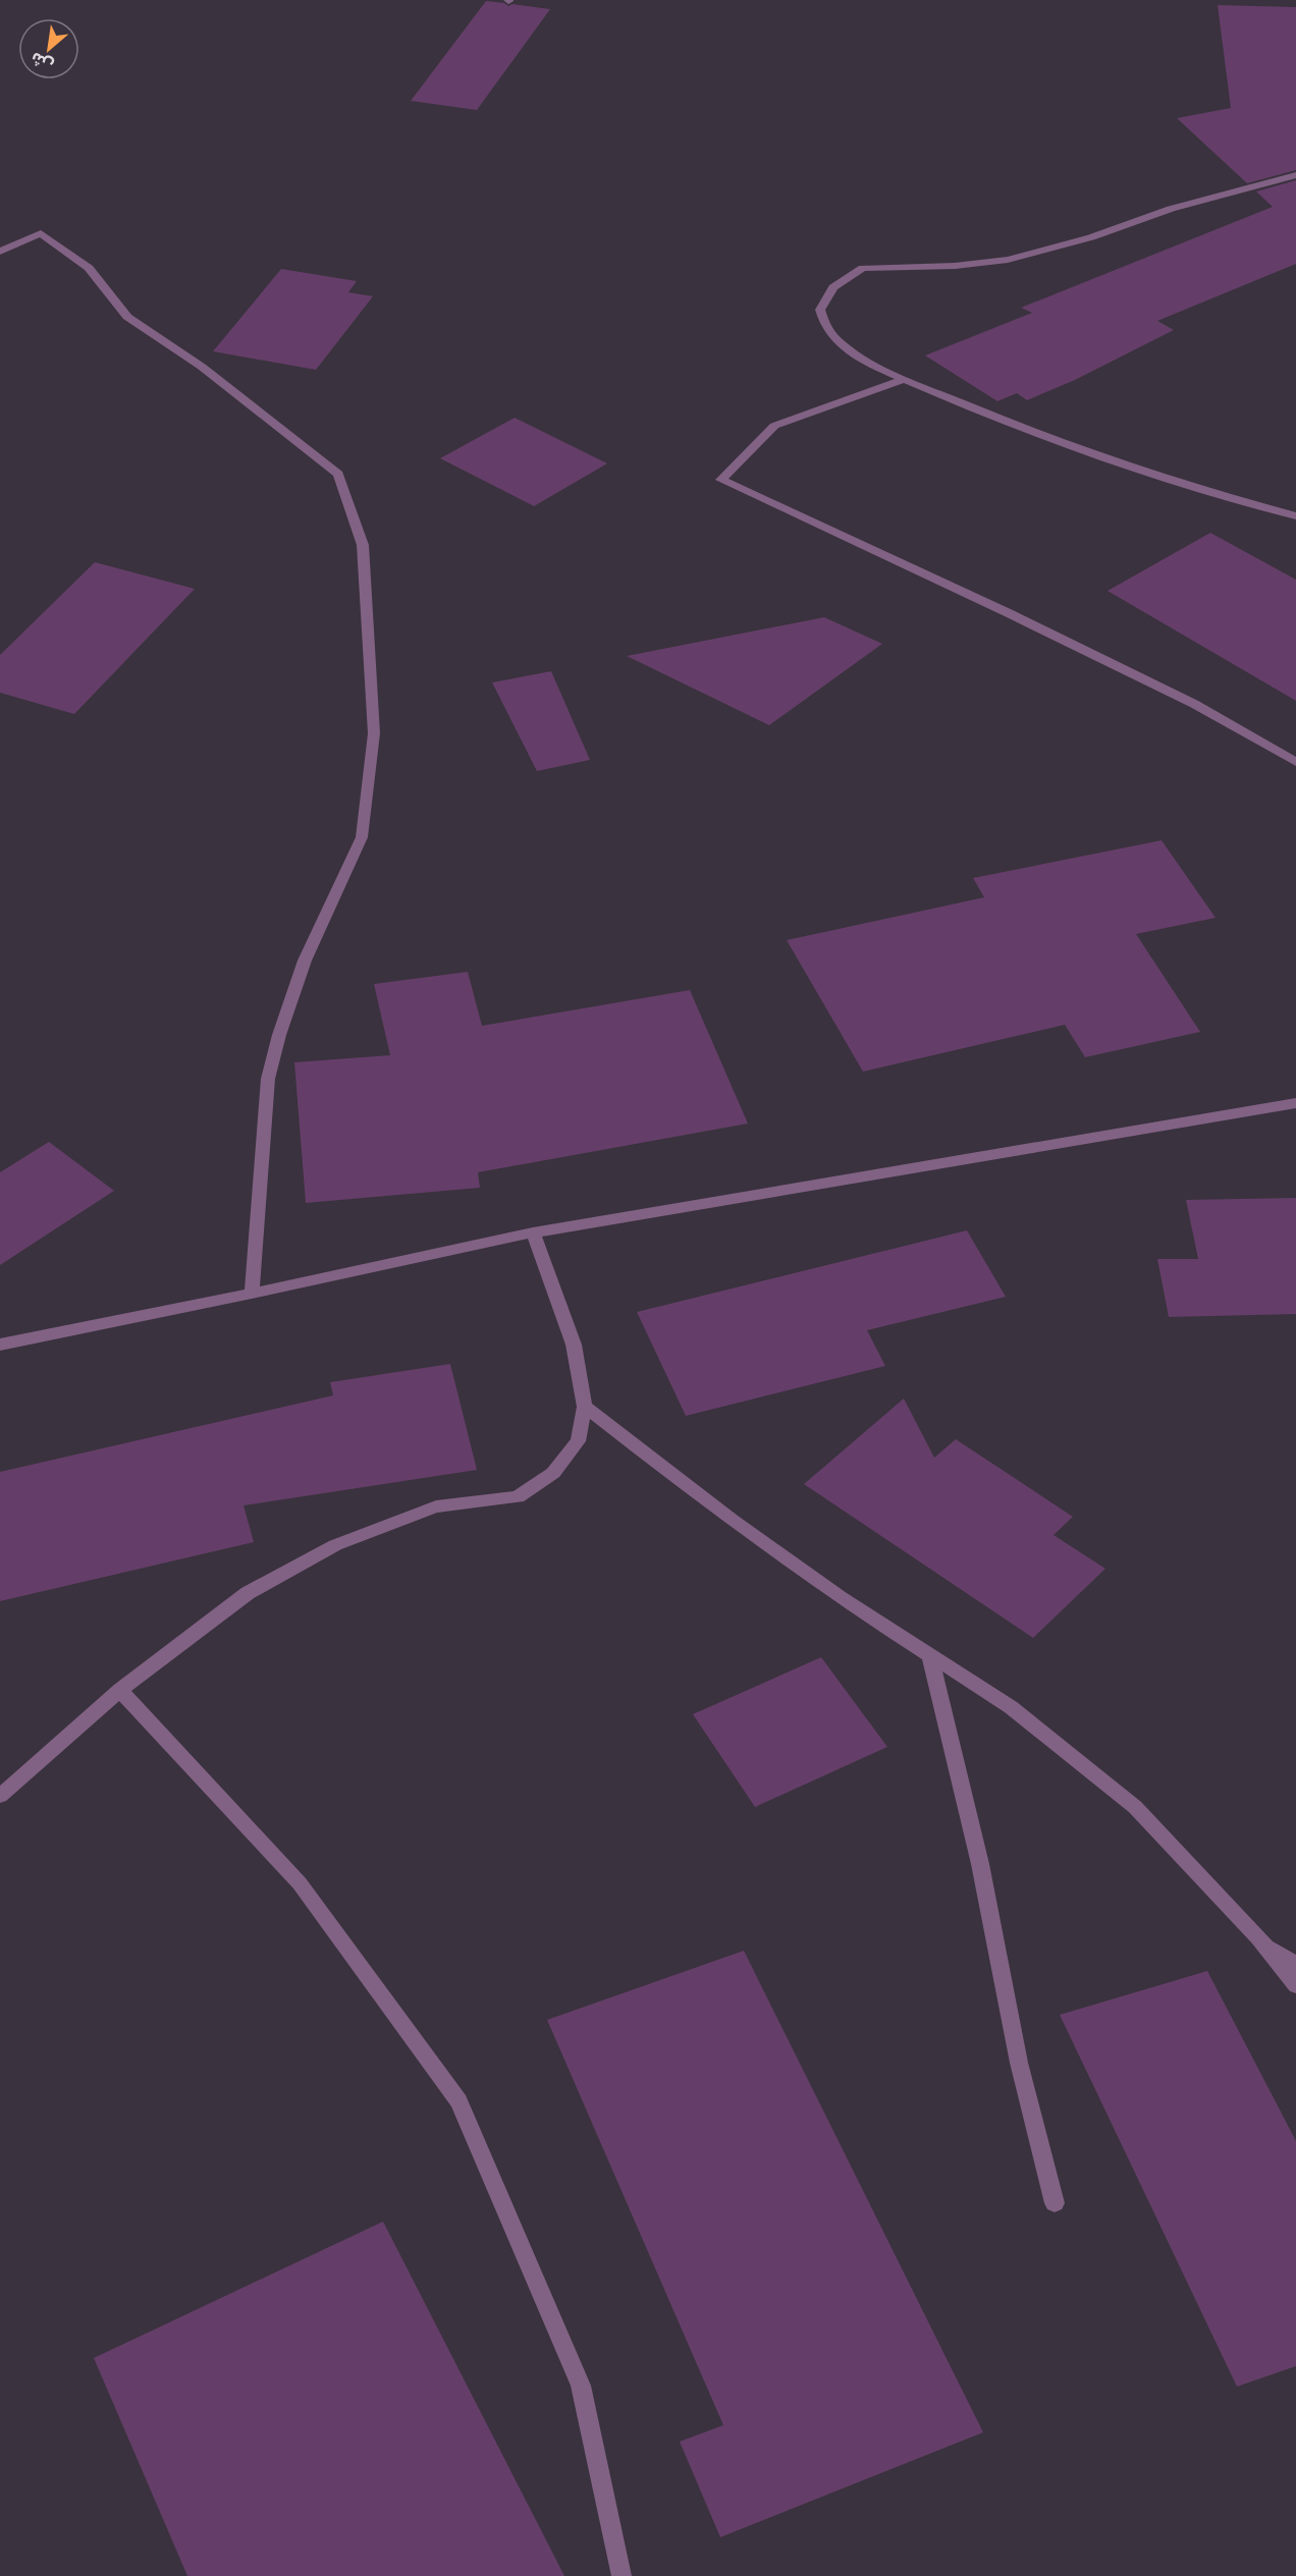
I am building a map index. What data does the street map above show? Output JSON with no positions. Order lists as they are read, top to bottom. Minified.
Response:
{"north":"bottom left"}
